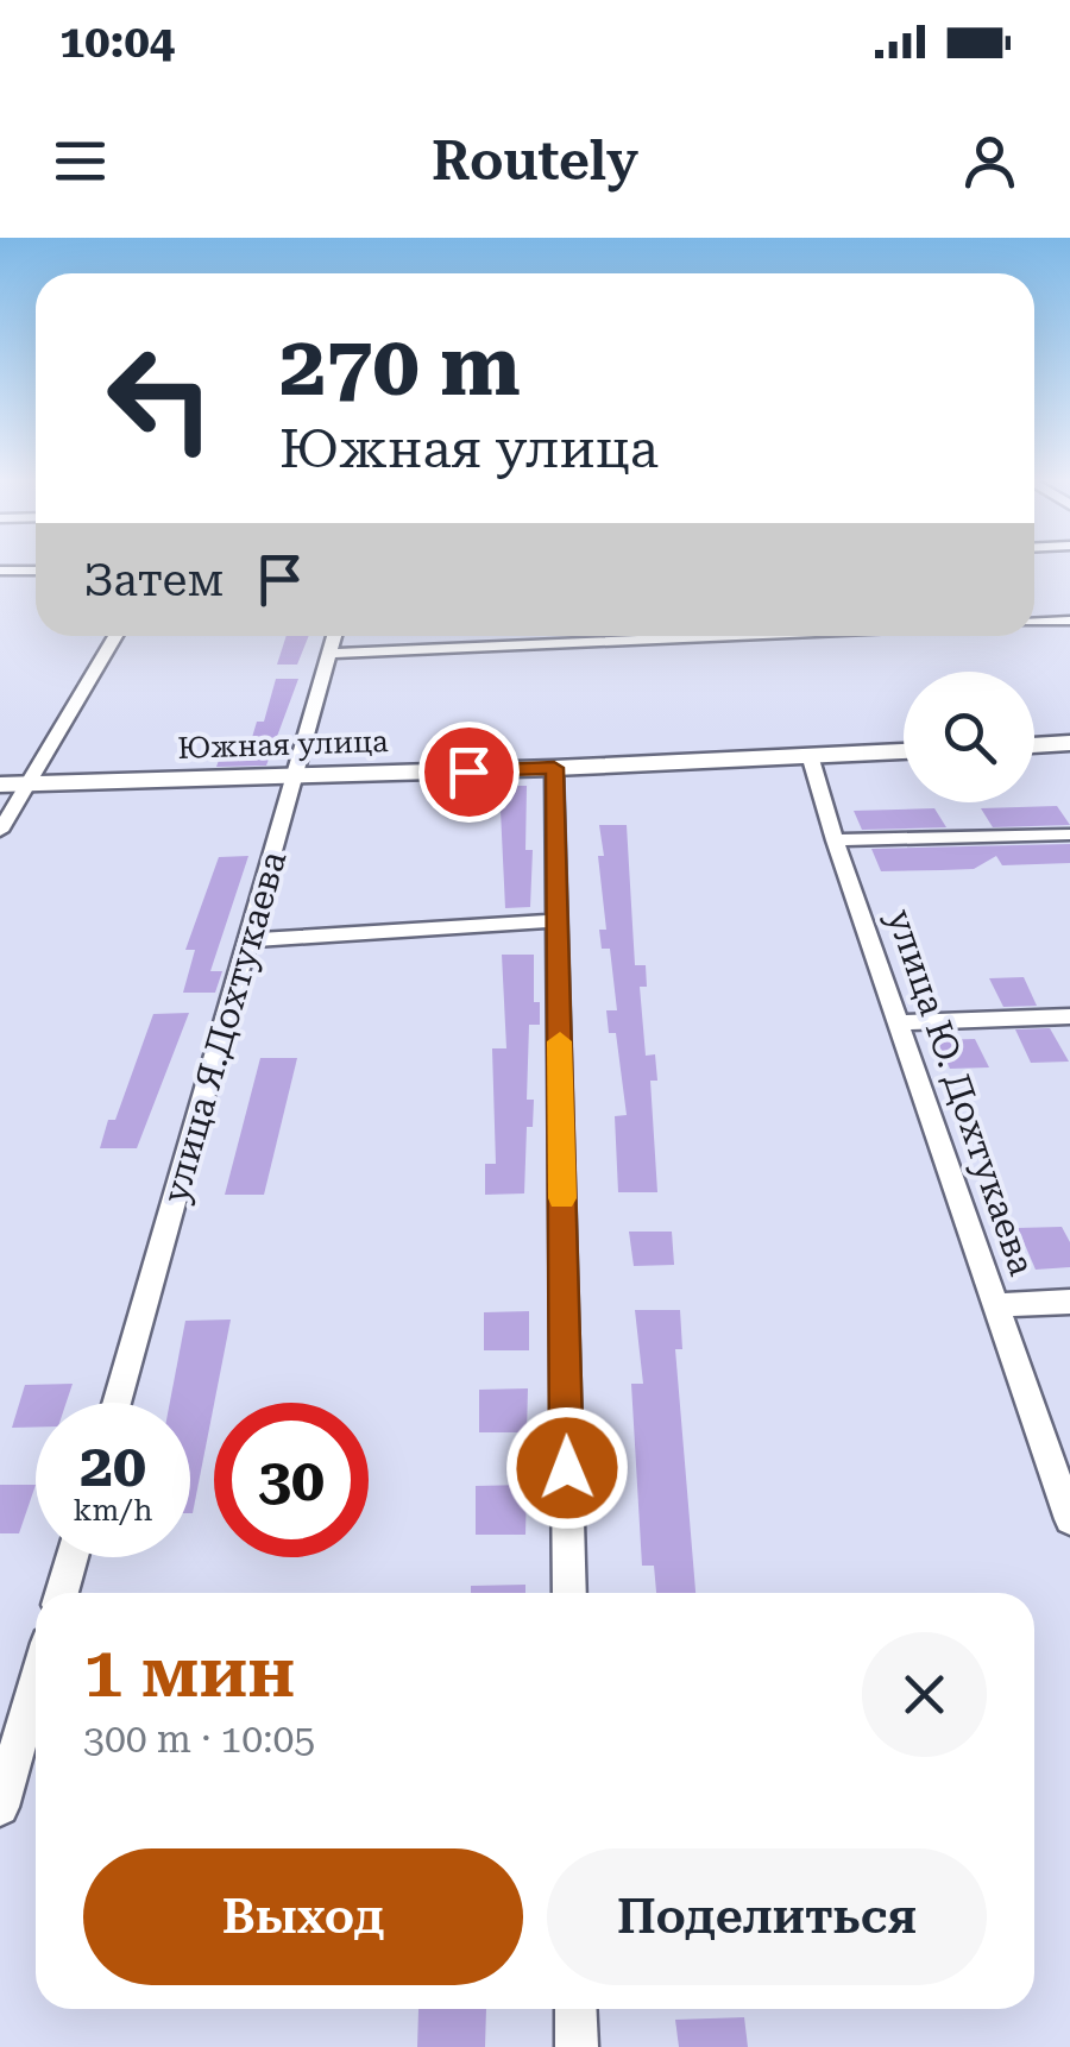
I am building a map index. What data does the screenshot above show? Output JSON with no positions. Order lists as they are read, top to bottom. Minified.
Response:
{"streets":{"main road":["Южная улица"],"street":["улица Я.Дохтукаева","улица Ю. Дохтукаева"]},"crossings":[["Южная улица","улица Я.Дохтукаева"],["Южная улица","улица Ю. Дохтукаева"]],"page":{"status":"10:04","header":"Routely","turn":["270 m","Южная улица"],"then":"Затем","speed":"20 km/h","limit":"30","heading":["1 мин","300 m · 10:05"],"buttons":["Выход","Поделиться"]}}
